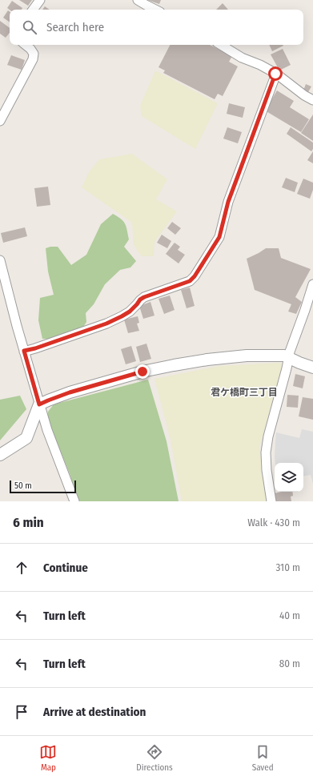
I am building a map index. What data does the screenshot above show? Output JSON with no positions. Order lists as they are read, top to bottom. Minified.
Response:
{"districts":["君ケ橋町三丁目"],"scale_bar":"50 m","page":{"search":"Search here","scale":"50 m","heading":["6 min","Walk · 430 m"],"list":[["Continue","310 m"],["Turn left","40 m"],["Turn left","80 m"],"Arrive at destination"],"nav":["Map","Directions","Saved"]}}
